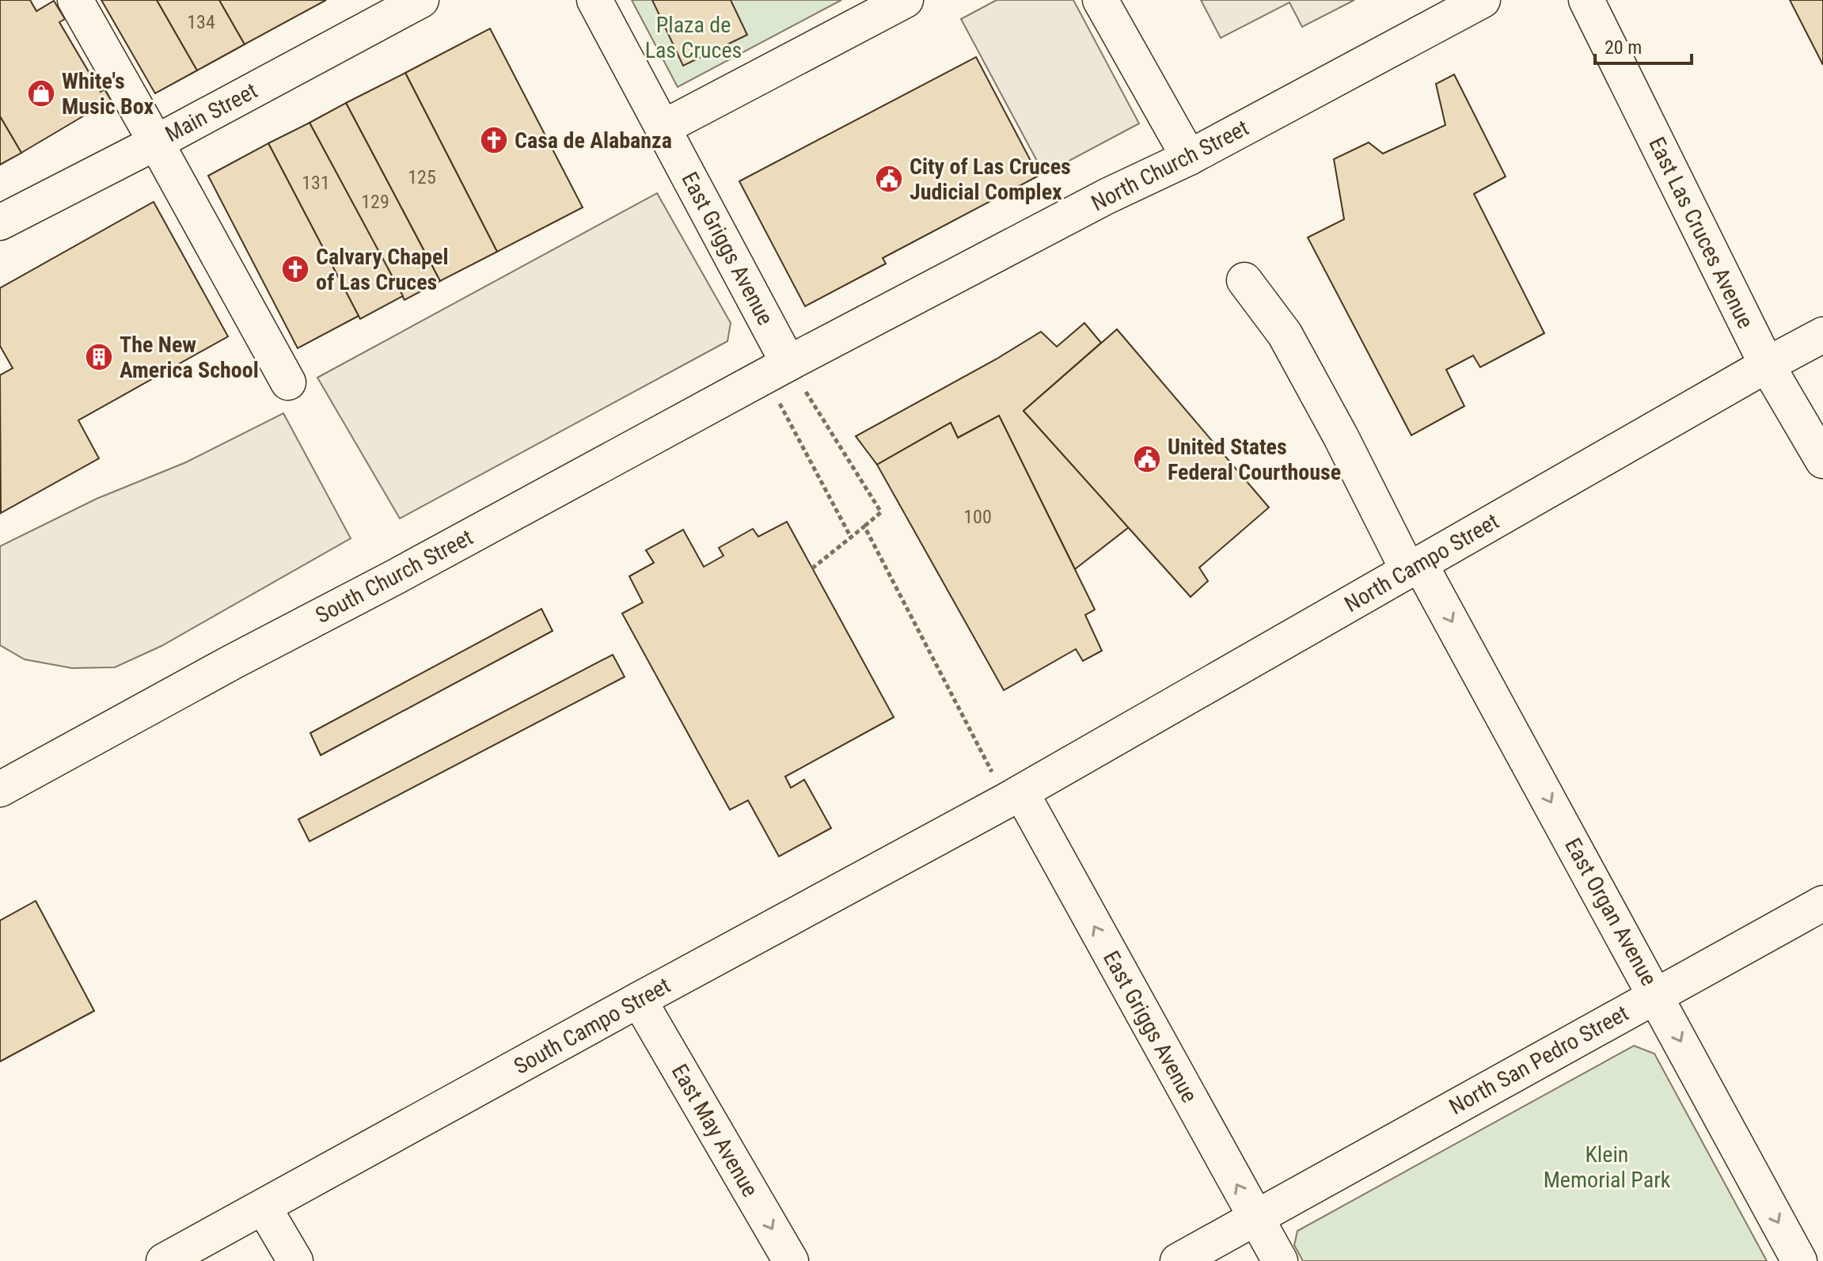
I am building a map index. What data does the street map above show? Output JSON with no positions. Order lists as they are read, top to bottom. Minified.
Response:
{"streets":{"street":["Main Street","North Church Street","East Las Cruces Avenue","East Griggs Avenue","North Campo Street","South Church Street","East Organ Avenue","South Campo Street","North San Pedro Street","East May Avenue"]},"crossings":[["North Church Street","East Griggs Avenue"],["North Church Street","South Church Street"],["East Las Cruces Avenue","North Campo Street"],["East Griggs Avenue","North Campo Street"],["East Griggs Avenue","South Church Street"],["East Griggs Avenue","South Campo Street"],["East Griggs Avenue","North San Pedro Street"],["North Campo Street","East Organ Avenue"],["North Campo Street","South Campo Street"],["East Organ Avenue","North San Pedro Street"],["South Campo Street","East May Avenue"]],"one_way":["East Griggs Avenue","East Organ Avenue","East May Avenue"],"parks":["Plaza de Las Cruces","Klein Memorial Park"],"places":{"shop":["White's Music Box"],"church":["Casa de Alabanza","Calvary Chapel of Las Cruces"],"public building":["City of Las Cruces Judicial Complex","United States Federal Courthouse"],"building":["The New America School"]},"house_numbers":["134","125","131","129","100"],"scale_bar":"20 m"}
